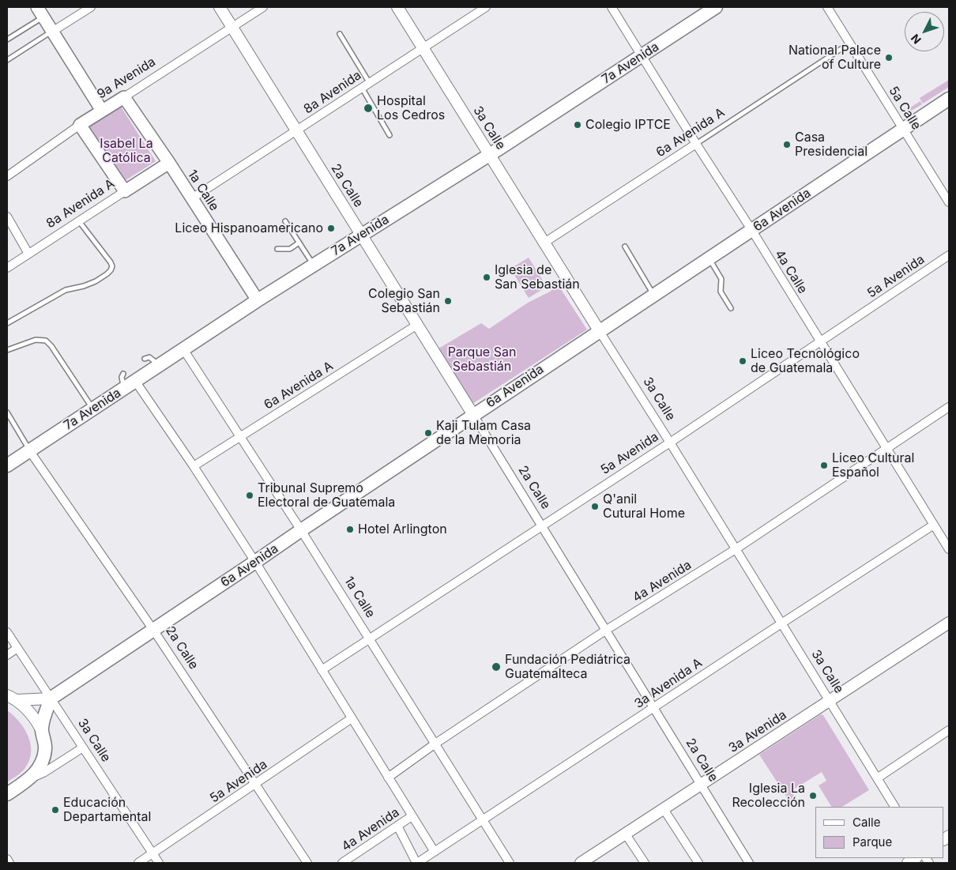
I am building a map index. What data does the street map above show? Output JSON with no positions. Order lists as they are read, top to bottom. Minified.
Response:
{"streets":{"main road":["7a Avenida","9a Avenida","1a Calle","8a Avenida A","6a Avenida"],"street":["8a Avenida","5a Calle","3a Calle","6a Avenida A","2a Calle","4a Calle","5a Avenida","4a Avenida","3a Avenida A","3a Avenida"]},"crossings":[["7a Avenida","3a Calle"],["7a Avenida","2a Calle"],["7a Avenida","1a Calle"],["7a Avenida","4a Calle"],["9a Avenida","2a Calle"],["9a Avenida","1a Calle"],["8a Avenida","3a Calle"],["8a Avenida","2a Calle"],["8a Avenida","1a Calle"],["5a Calle","6a Avenida A"],["5a Calle","6a Avenida"],["3a Calle","6a Avenida A"],["3a Calle","6a Avenida"],["3a Calle","5a Avenida"],["3a Calle","4a Avenida"],["3a Calle","3a Avenida A"],["3a Calle","3a Avenida"],["6a Avenida A","2a Calle"],["6a Avenida A","1a Calle"],["6a Avenida A","4a Calle"],["2a Calle","6a Avenida"],["2a Calle","5a Avenida"],["2a Calle","4a Avenida"],["2a Calle","3a Avenida A"],["2a Calle","3a Avenida"],["1a Calle","8a Avenida A"],["1a Calle","6a Avenida"],["1a Calle","5a Avenida"],["1a Calle","4a Avenida"],["1a Calle","3a Avenida A"],["6a Avenida","4a Calle"],["4a Calle","5a Avenida"],["4a Calle","4a Avenida"],["4a Calle","3a Avenida A"]],"parks":["Isabel La Católica","Parque San Sebastián"],"places":["National Palace of Culture","Hospital Los Cedros","Colegio IPTCE","Casa Presidencial","Liceo Hispanoamericano","Iglesia de San Sebastián","Colegio San Sebastián","Liceo Tecnológico de Guatemala","Kaji Tulam Casa de la Memoria","Liceo Cultural Español","Tribunal Supremo Electoral de Guatemala","Q'anil Cutural Home","Hotel Arlington","Fundación Pediátrica Guatemalteca","Iglesia La Recolección","Educación Departamental"],"legend":["Calle","Parque"],"north":"bottom left"}
